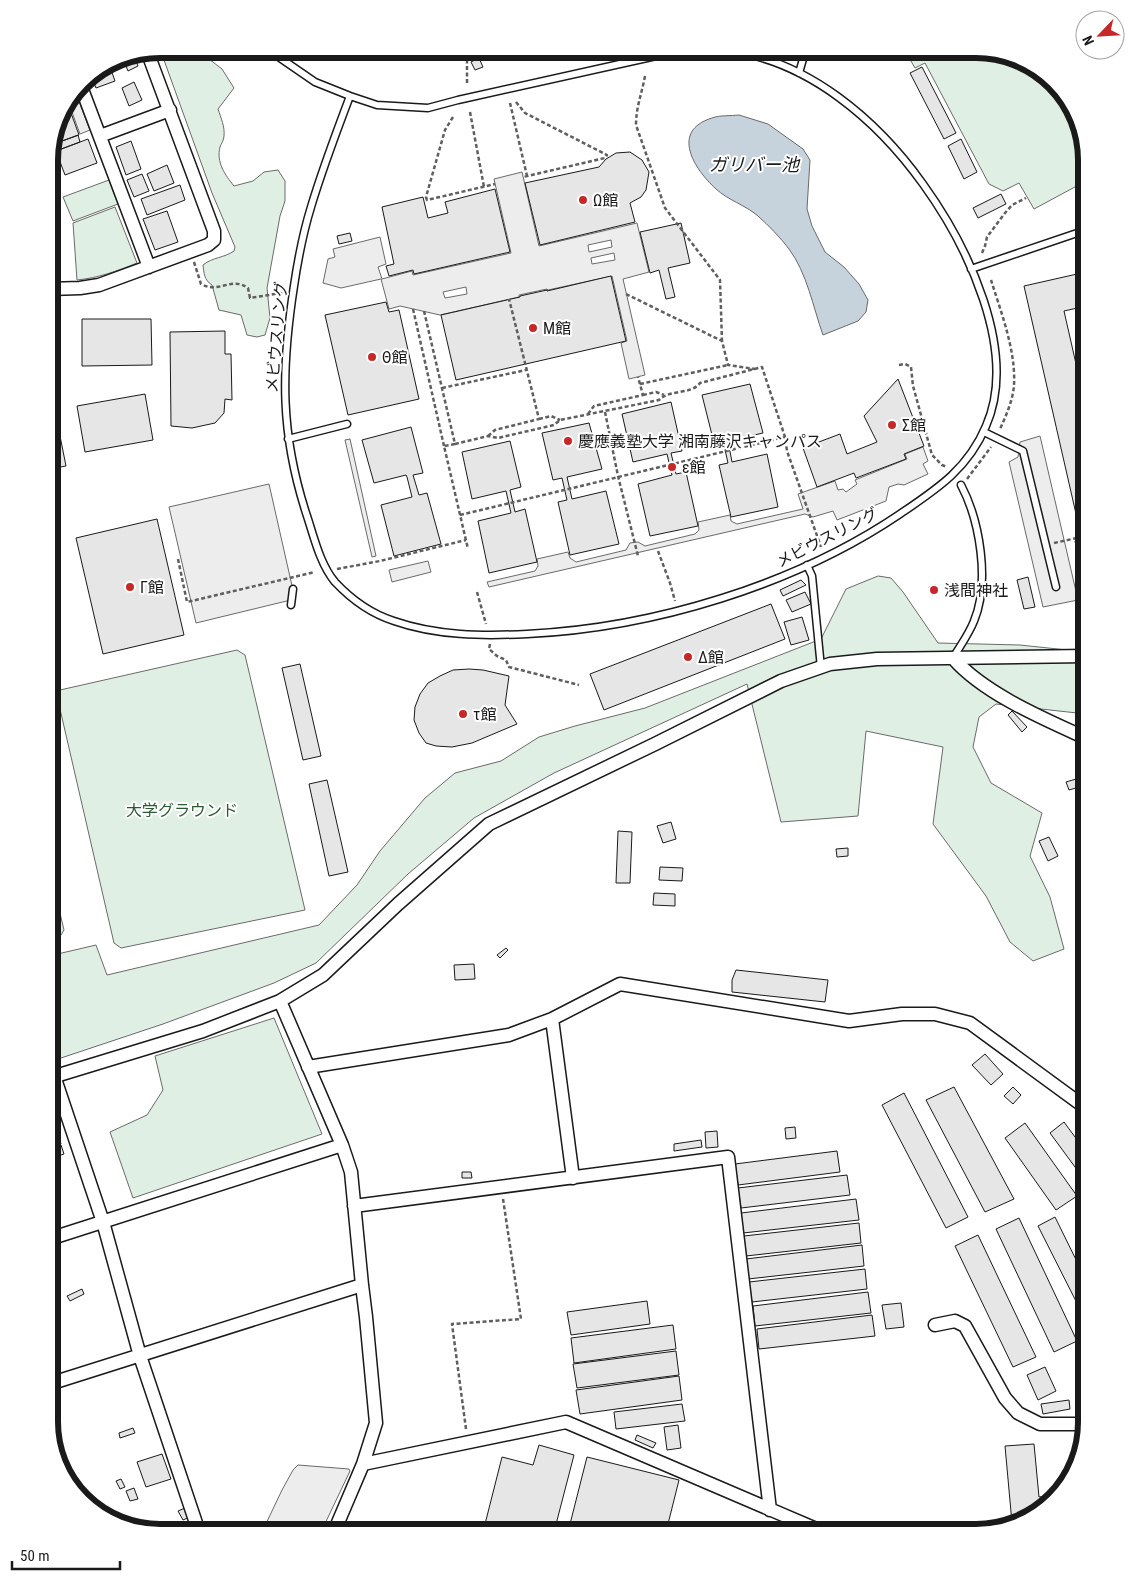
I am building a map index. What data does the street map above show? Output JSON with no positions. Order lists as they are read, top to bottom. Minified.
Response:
{"streets":{"lane":["メビウスリング"]},"water":["ガリバー池"],"parks":["大学グラウンド"],"places":["Ω館","Μ館","Θ館","Σ館","慶應義塾大学 湘南藤沢キャンパス","ε館","Γ館","浅間神社","Δ館","τ館"],"scale_bar":"50 m","north":"bottom left"}
